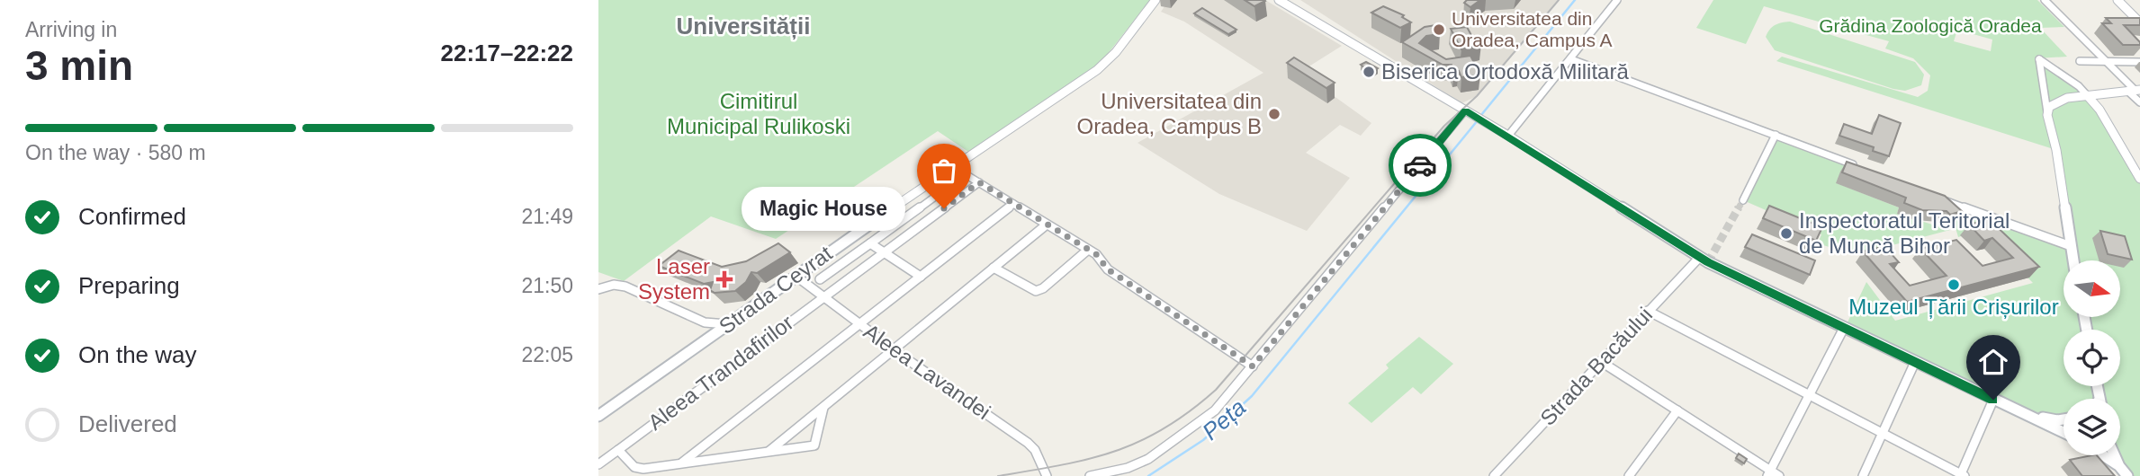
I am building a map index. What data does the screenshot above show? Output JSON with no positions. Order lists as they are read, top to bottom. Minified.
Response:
{"streets":{"main road":["Strada Ceyrat"],"street":["Strada Bacăului","Aleea Lavandei","Aleea Trandafirilor"]},"crossings":[["Strada Ceyrat","Aleea Lavandei"],["Aleea Lavandei","Aleea Trandafirilor"]],"districts":["Universității"],"water":["Peța"],"parks":["Grădina Zoologică Oradea","Cimitirul Municipal Rulikoski"],"places":{"other":["Universitatea din Oradea, Campus A","Biserica Ortodoxă Militară","Universitatea din Oradea, Campus B","Magic House","Inspectoratul Teritorial de Muncă Bihor","Muzeul Țării Crișurilor"],"health":["Laser System"]},"north":"right","page":{"heading":["3 min","Arriving in","22:17–22:22"],"bar":"On the way · 580 m","list":[["Confirmed","21:49"],["Preparing","21:50"],["On the way","22:05"],"Delivered"],"bubble":"Magic House"}}
